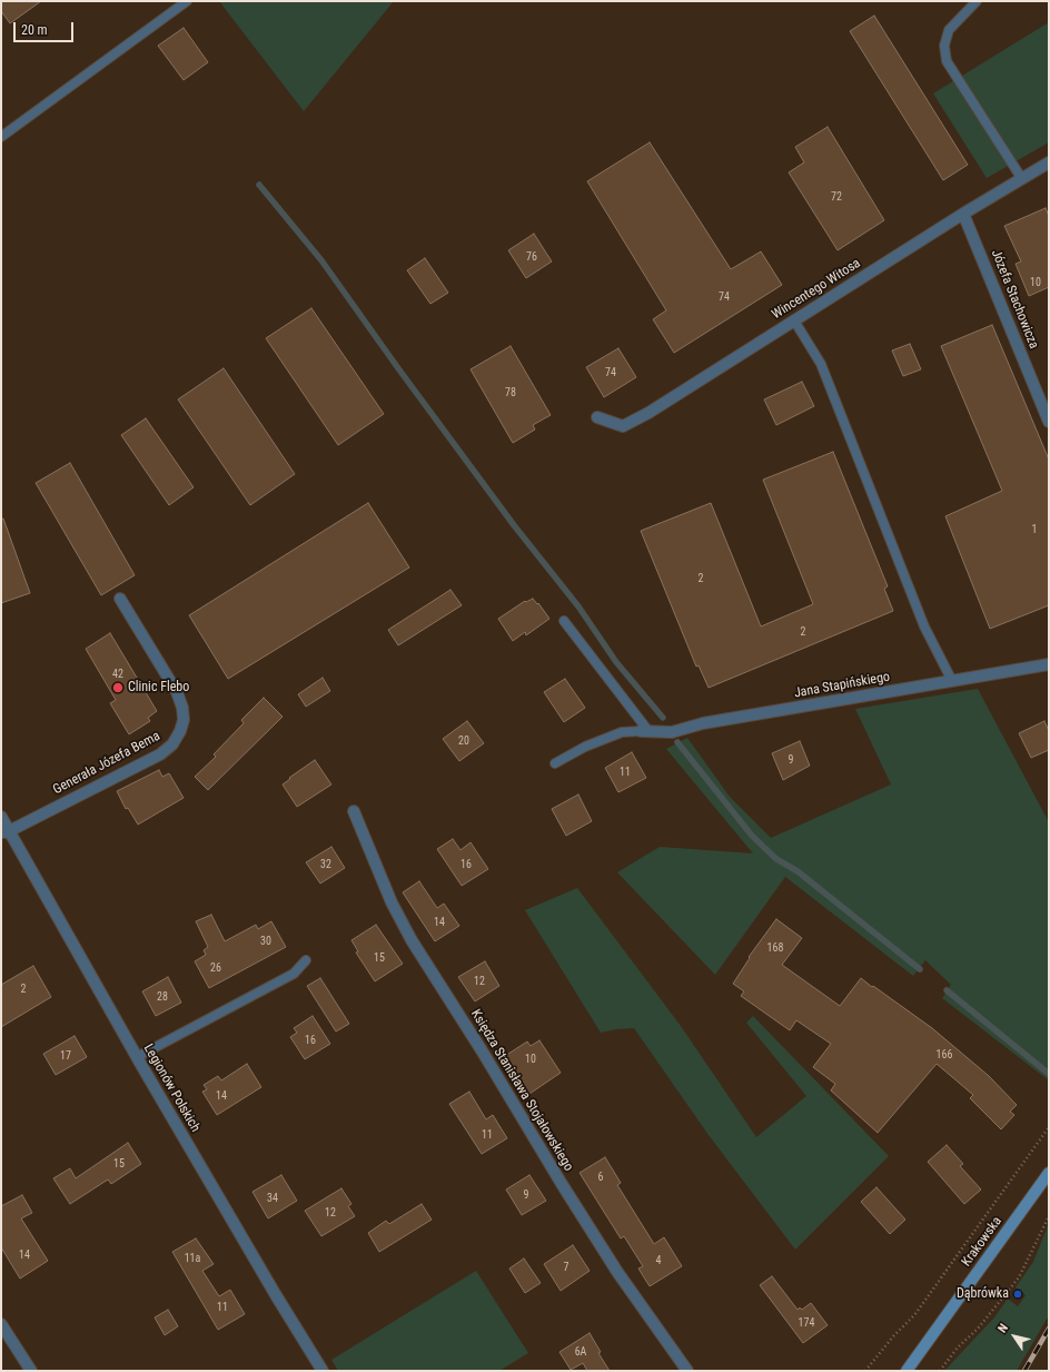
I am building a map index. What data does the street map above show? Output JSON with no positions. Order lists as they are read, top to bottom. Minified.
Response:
{"streets":{"main road":["Krakowska"],"street":["Wincentego Witosa","Józefa Stachowicza","Jana Stapińskiego","Generała Józefa Bema","Legionów Polskich","Księdza Stanisława Stojałowskiego"]},"crossings":[["Wincentego Witosa","Józefa Stachowicza"],["Generała Józefa Bema","Legionów Polskich"]],"places":["Clinic Flebo","Dąbrówka"],"house_numbers":["72","76","10","74","74","78","1","2","2","42","20","9","11","32","16","14","30","168","15","26","12","2","28","16","166","17","10","14","11","15","6","9","34","12","14","11a","4","7","11","174","6A"],"scale_bar":"20 m","north":"top left"}
